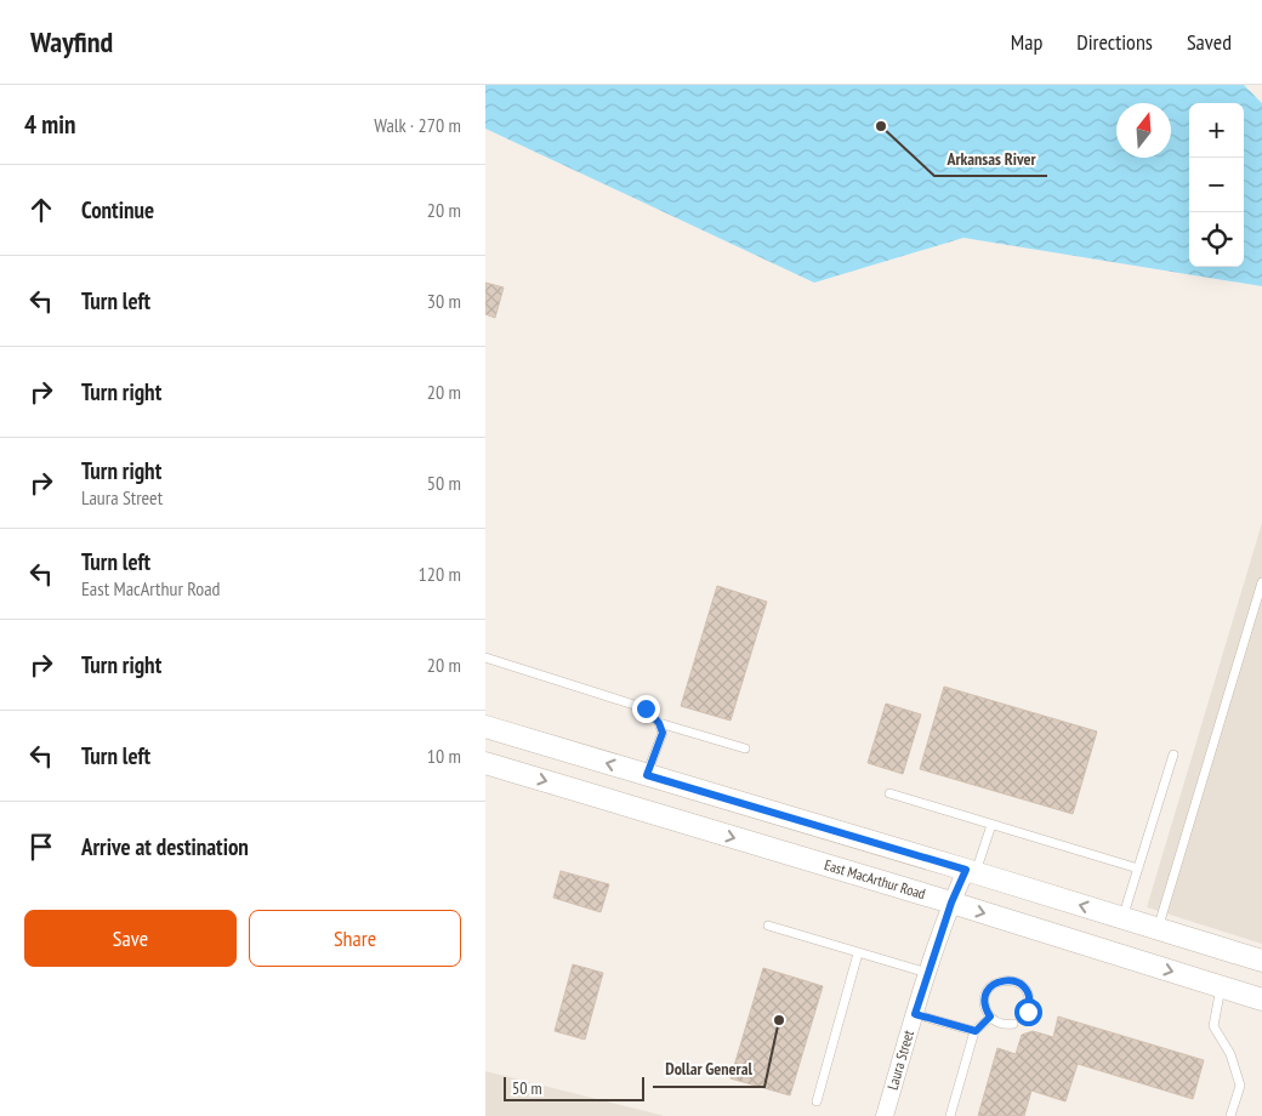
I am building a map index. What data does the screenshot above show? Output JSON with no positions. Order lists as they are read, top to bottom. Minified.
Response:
{"streets":{"street":["East MacArthur Road","Laura Street"]},"crossings":[["East MacArthur Road","Laura Street"]],"places":["Arkansas River","Dollar General"],"scale_bar":"50 m","north":"top","page":{"header":"Wayfind","nav":["Map","Directions","Saved"],"heading":["4 min","Walk · 270 m"],"map_buttons":["+","−"],"list":[["Continue","20 m"],["Turn left","30 m"],["Turn right","20 m"],["Turn right","Laura Street","50 m"],["Turn left","East MacArthur Road","120 m"],["Turn right","20 m"],["Turn left","10 m"],"Arrive at destination"],"buttons":["Save","Share"],"scale":"50 m"}}
